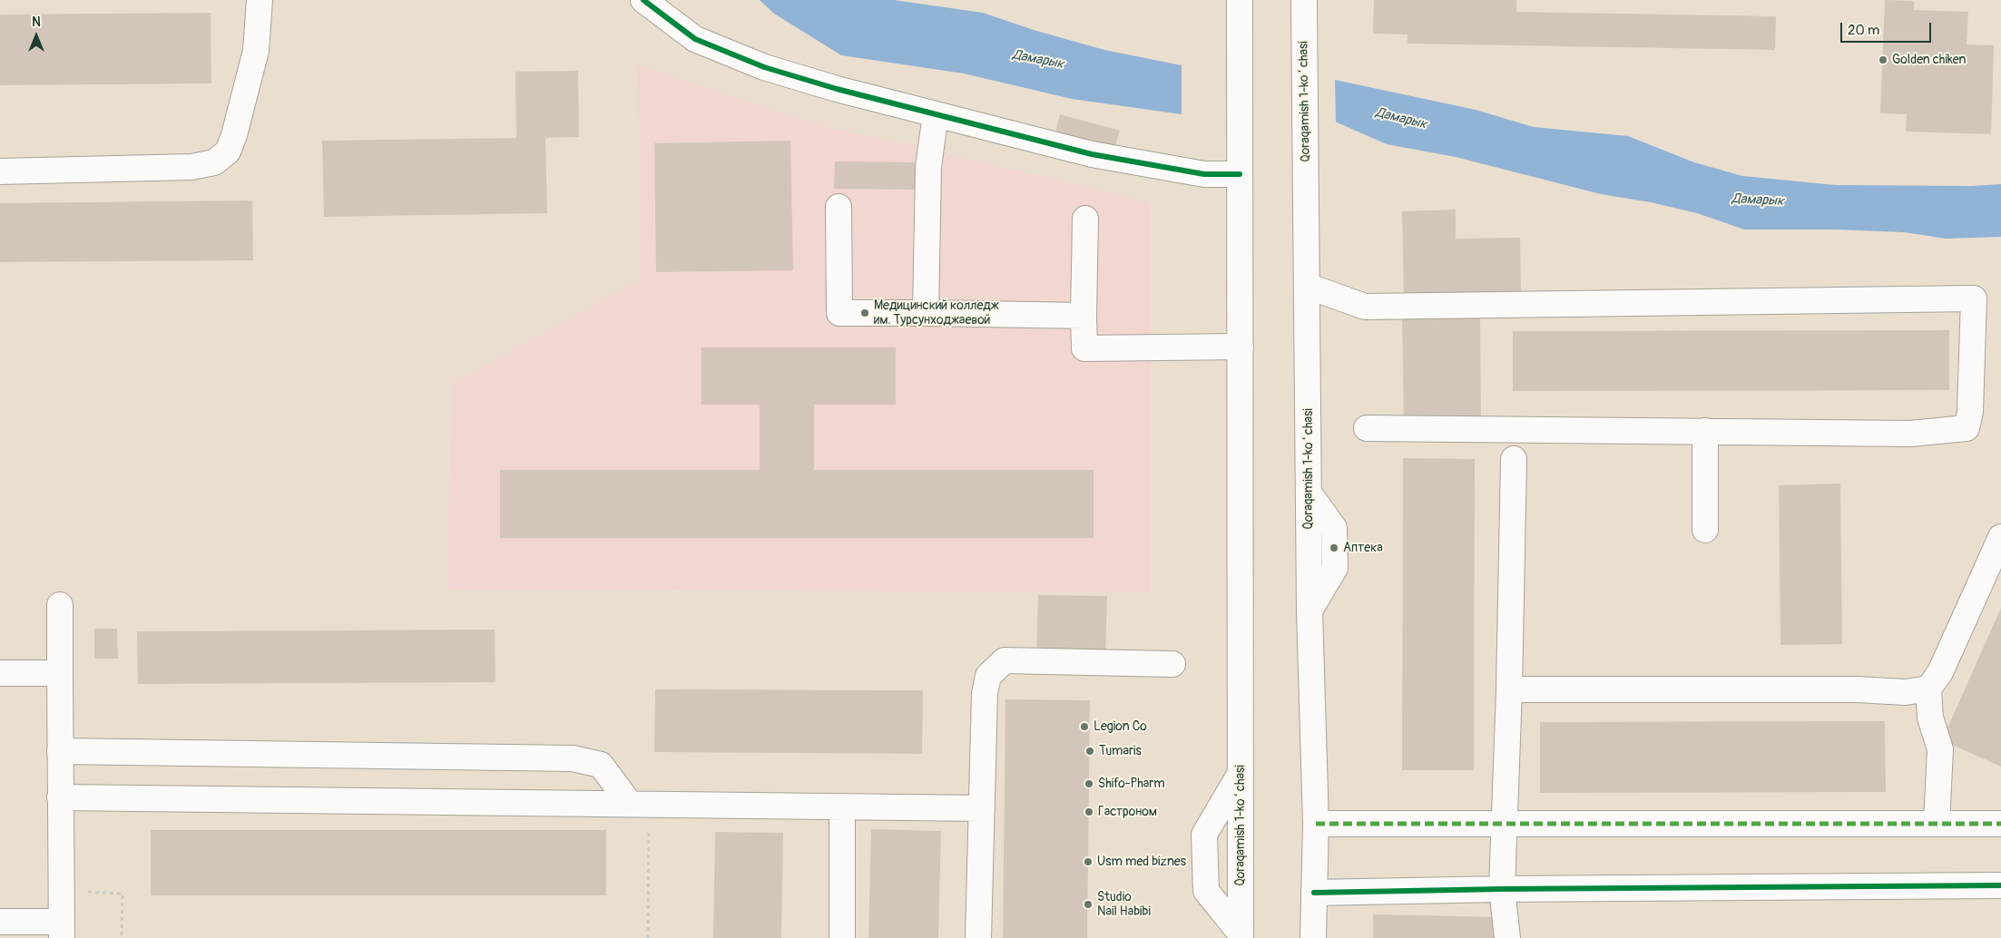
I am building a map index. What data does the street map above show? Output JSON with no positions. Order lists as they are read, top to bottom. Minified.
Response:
{"streets":{"street":["Qoraqamish 1-koʻchasi"]},"water":["Дамарык"],"places":["Golden chiken","Медицинский колледж им. Турсунходжаевой","Аптека","Legion Co","Tumaris","Shifo-Pharm","Гастроном","Usm med biznes","Studio Nail Habibi"],"scale_bar":"20 m","north":"top"}
